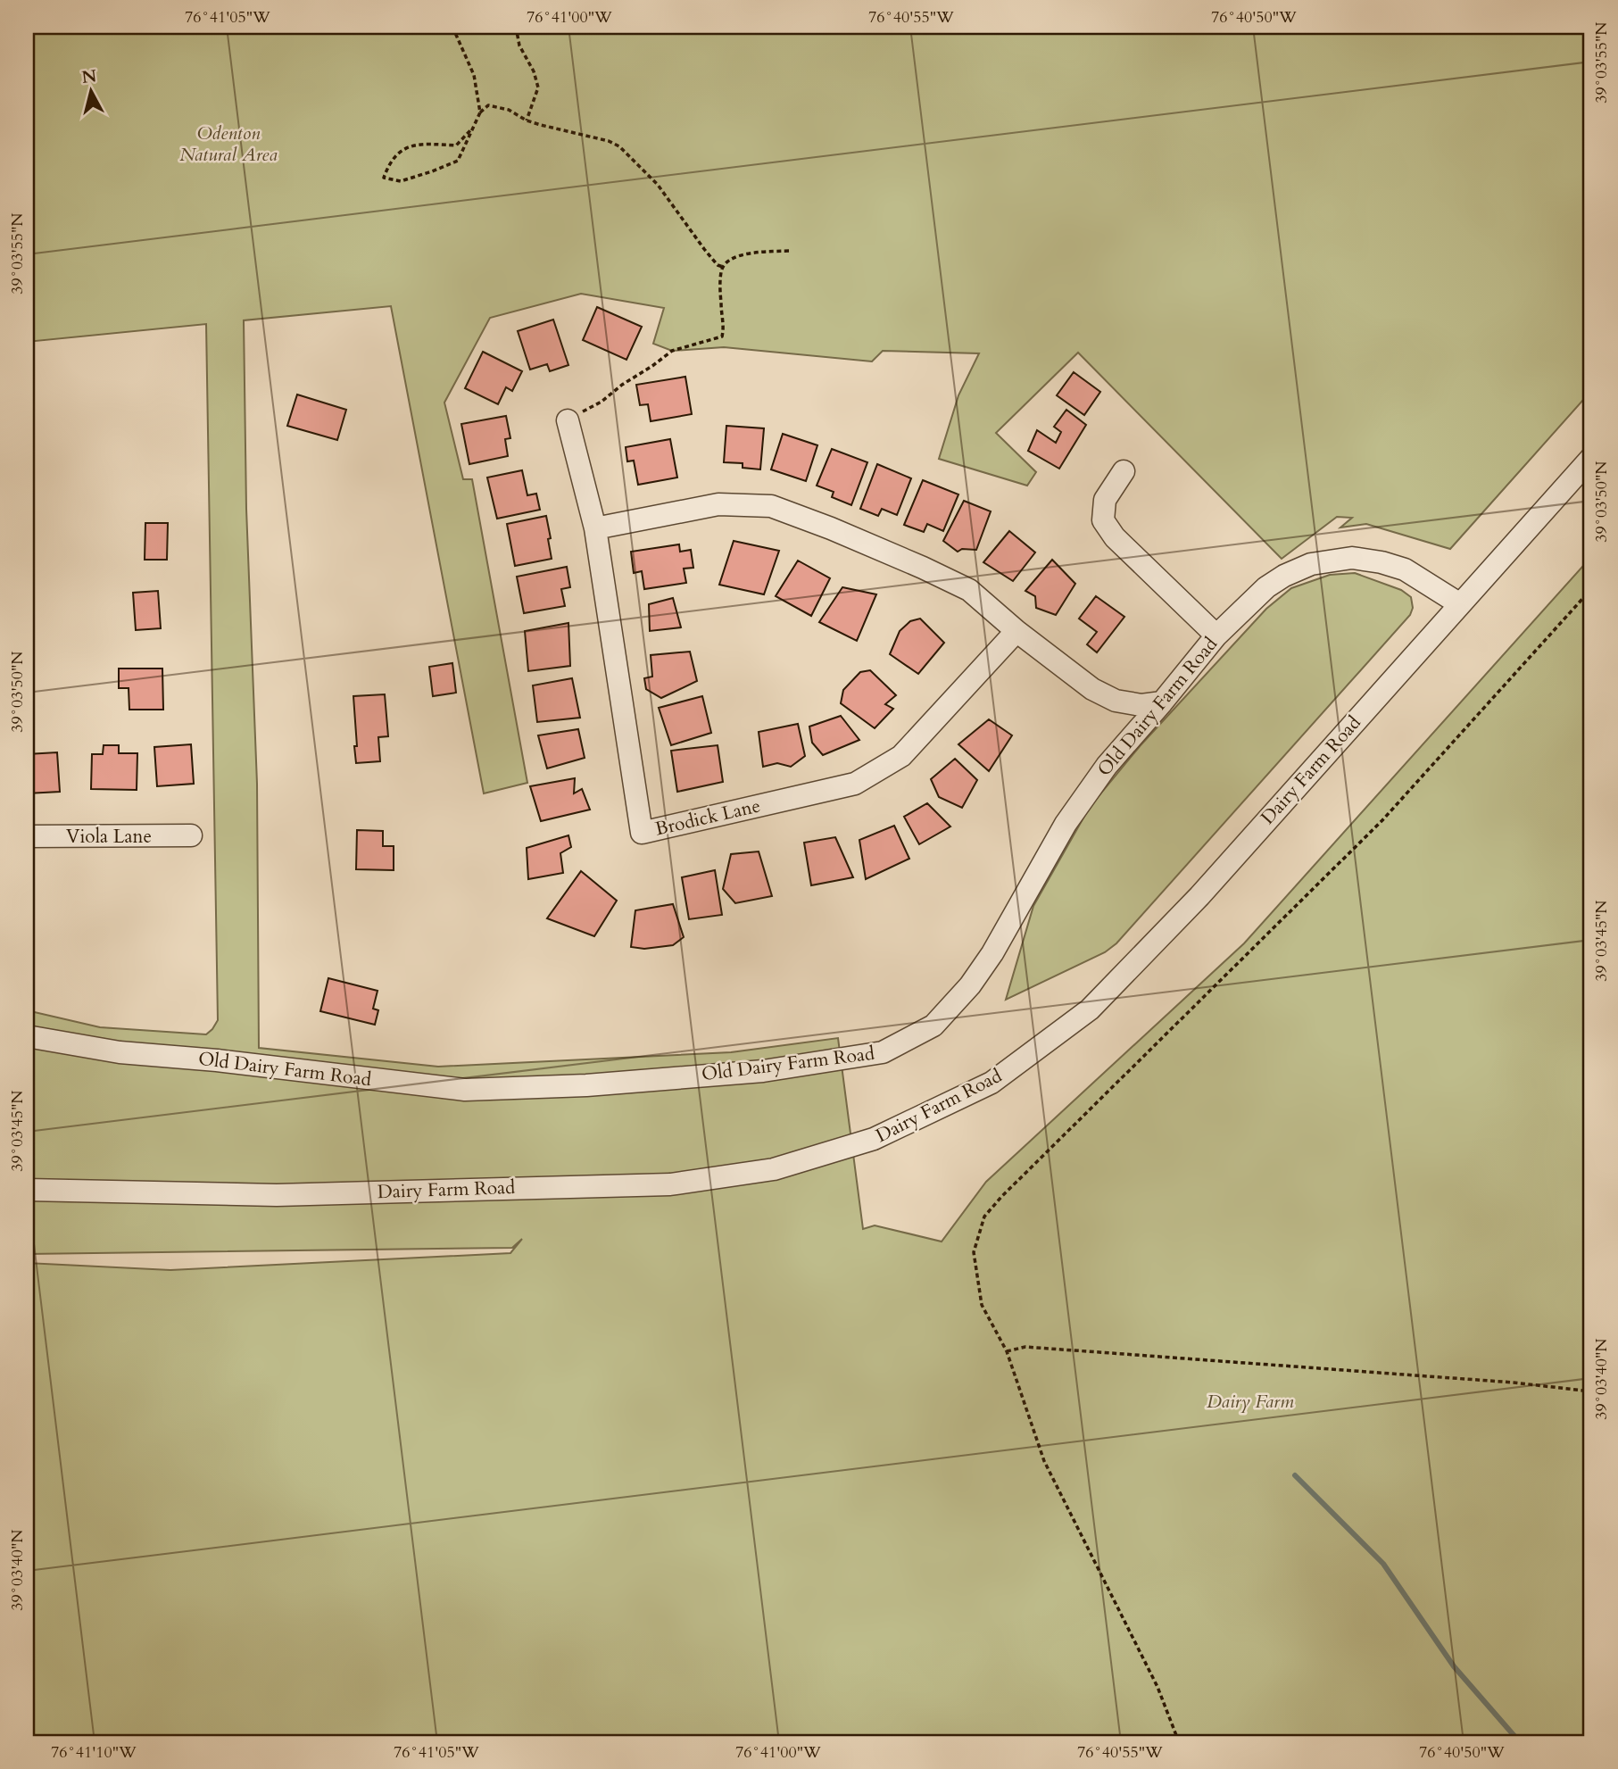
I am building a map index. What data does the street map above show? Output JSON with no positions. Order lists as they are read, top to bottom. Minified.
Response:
{"streets":{"street":["Old Dairy Farm Road","Dairy Farm Road","Brodick Lane","Viola Lane"]},"crossings":[["Old Dairy Farm Road","Dairy Farm Road"]],"parks":["Odenton Natural Area","Dairy Farm"],"north":"top","coordinates":["76°41'05\"W","76°41'00\"W","76°40'55\"W","76°40'50\"W","39°03'55\"N","39°03'50\"N","39°03'45\"N","39°03'40\"N","76°41'10\"W"]}
